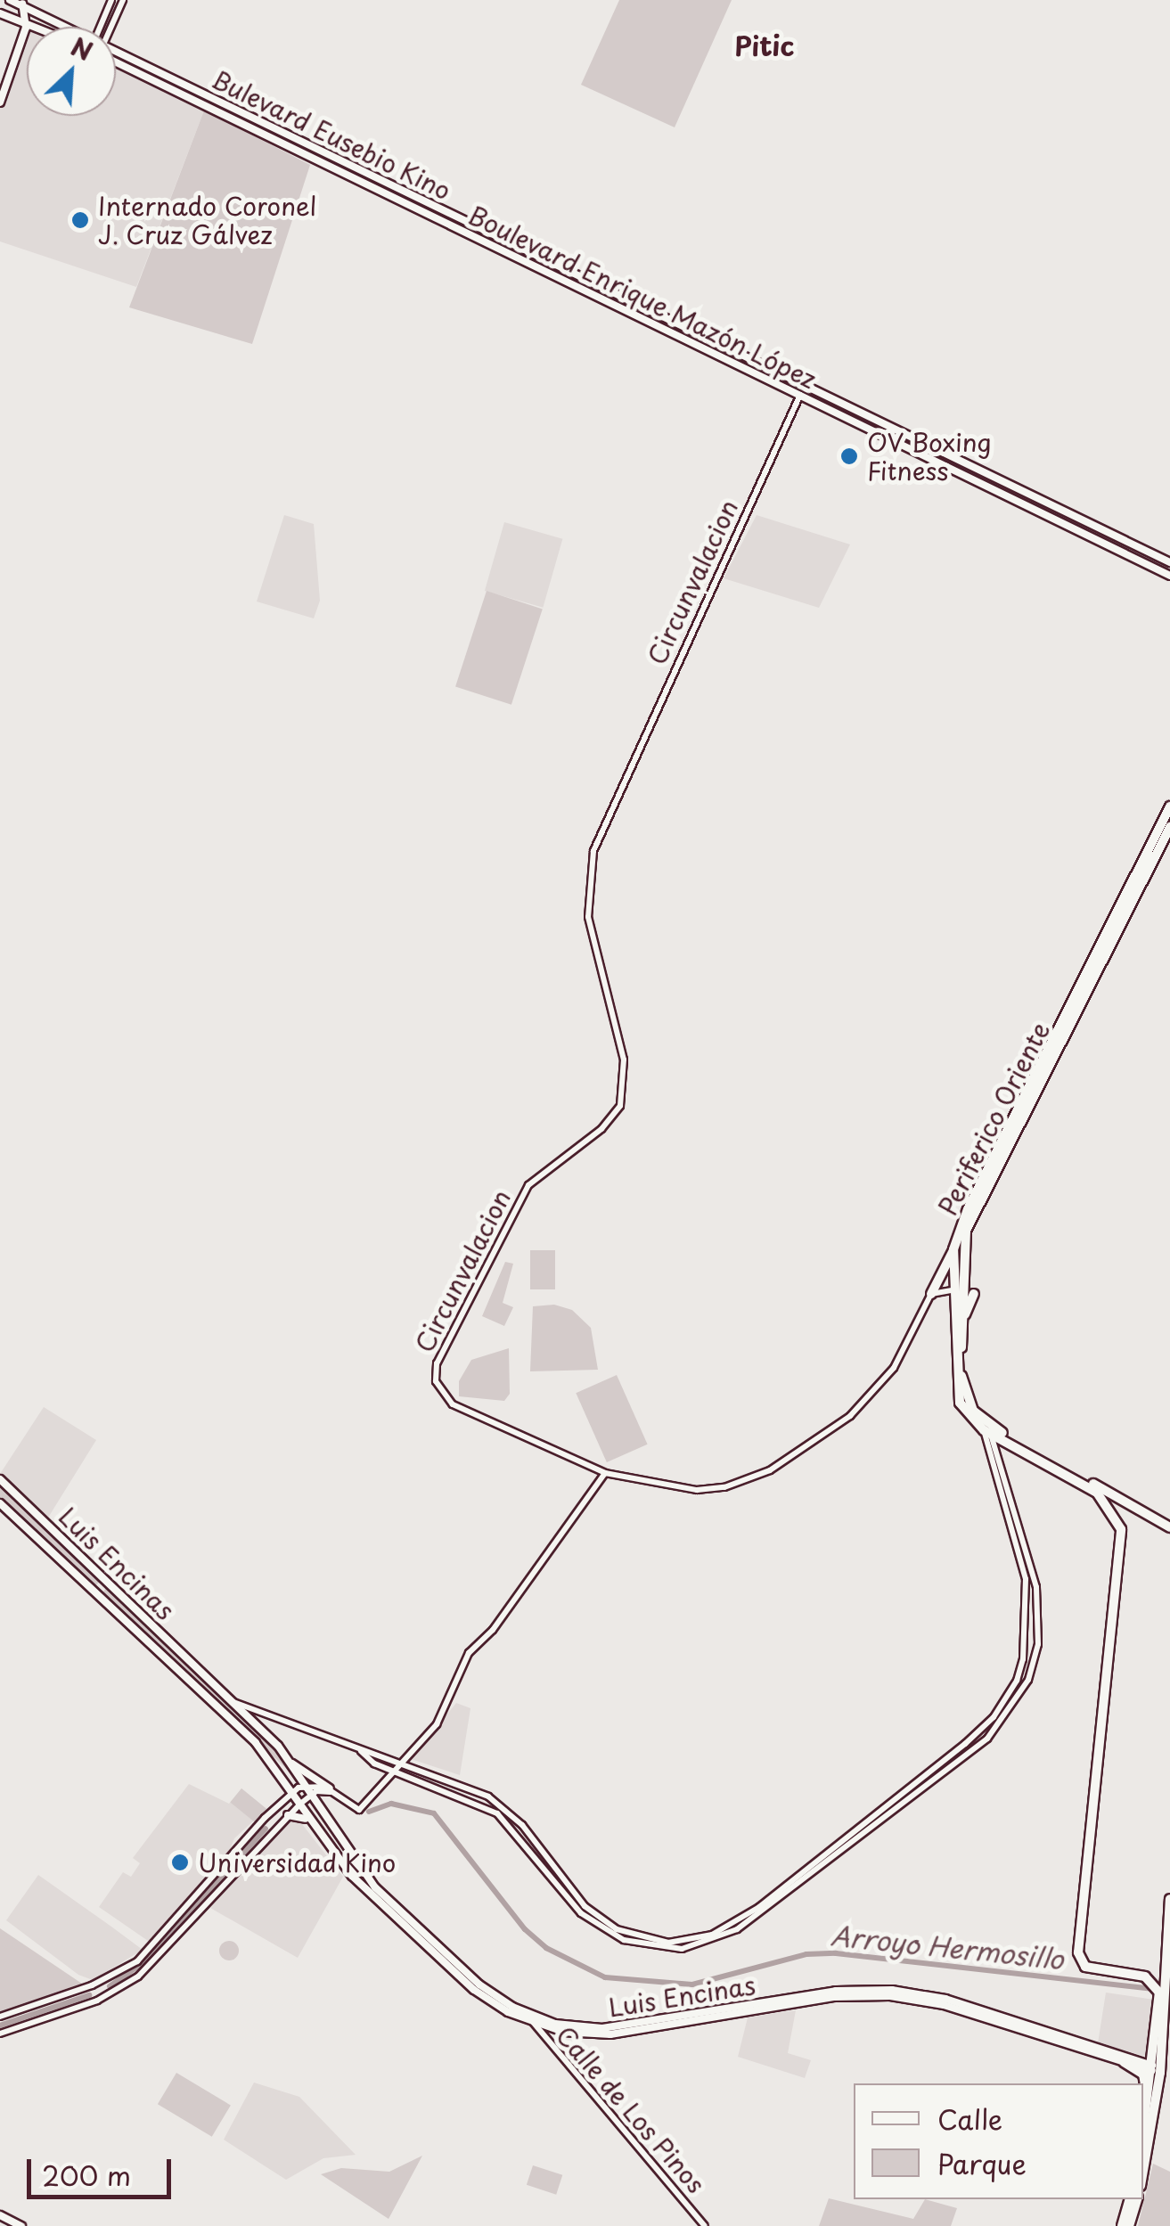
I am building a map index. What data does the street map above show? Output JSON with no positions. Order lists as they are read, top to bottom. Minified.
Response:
{"streets":{"highway":["Periferico Oriente"],"main road":["Bulevard Eusebio Kino","Boulevard Enrique Mazón López","Luis Encinas"],"street":["Circunvalacion","Calle de Los Pinos"]},"crossings":[["Boulevard Enrique Mazón López","Circunvalacion"],["Luis Encinas","Calle de Los Pinos"]],"districts":["Pitic"],"water":["Arroyo Hermosillo"],"places":["Internado Coronel J. Cruz Gálvez","OV Boxing Fitness","Universidad Kino"],"legend":["Calle","Parque"],"scale_bar":"200 m","north":"top right"}
